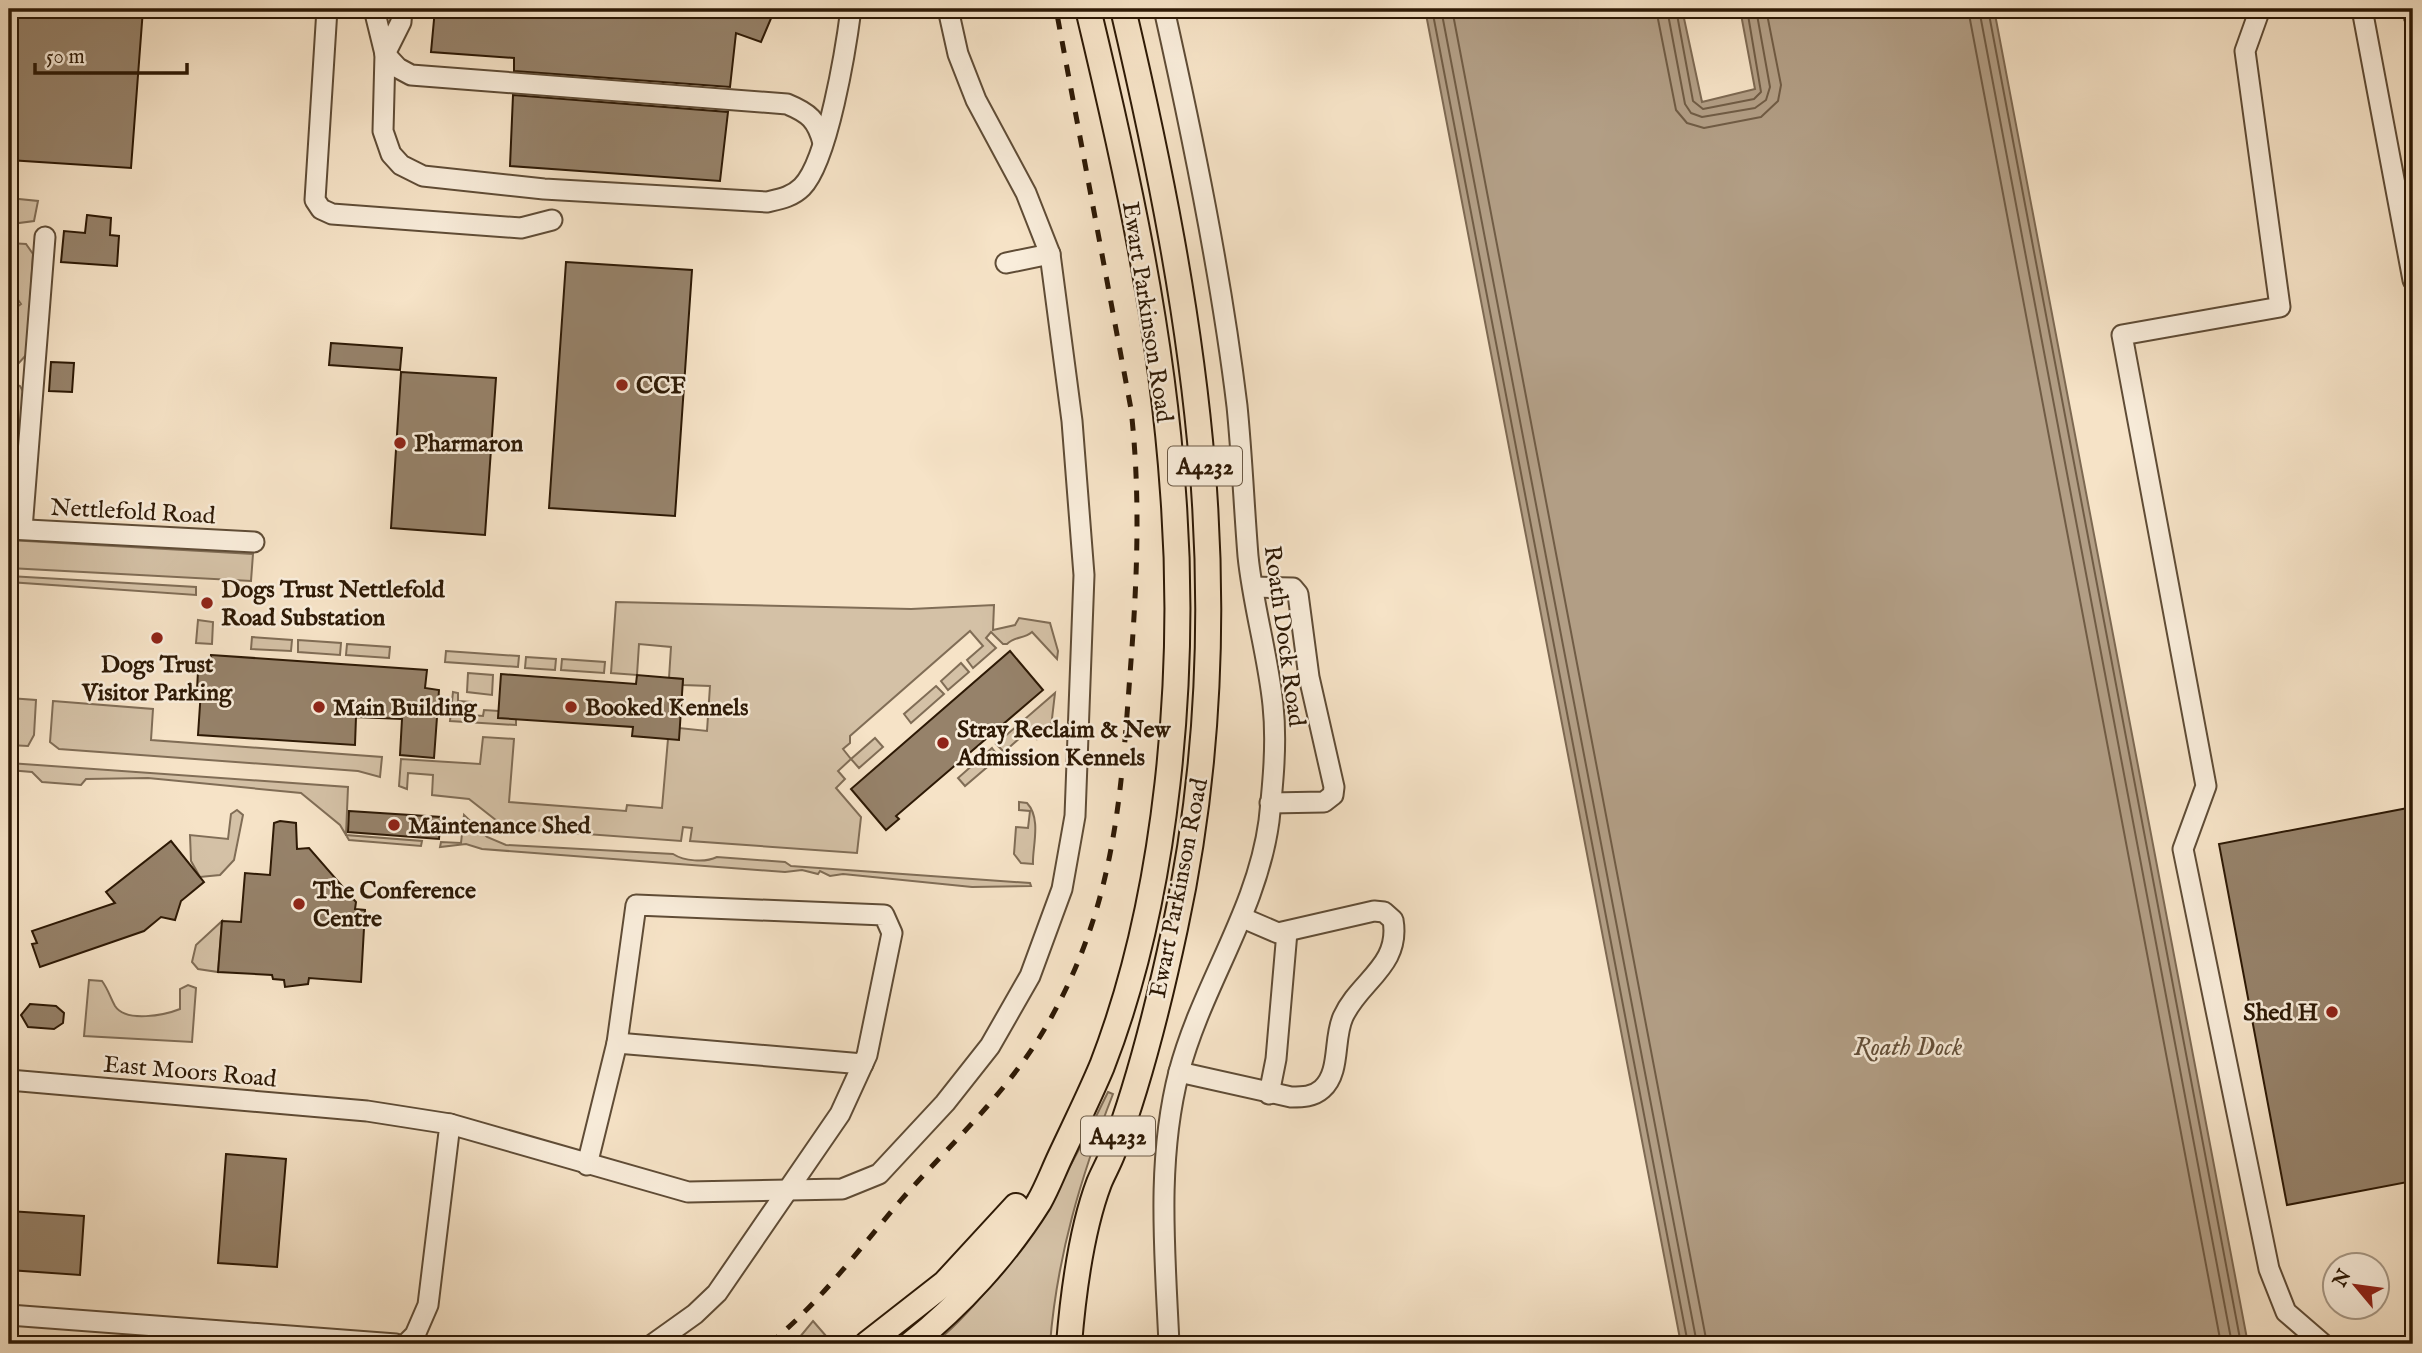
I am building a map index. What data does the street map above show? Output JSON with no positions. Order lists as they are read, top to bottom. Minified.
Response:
{"streets":{"main road":["Ewart Parkinson Road","A4232"],"street":["Nettlefold Road","Roath Dock Road","East Moors Road"]},"crossings":[["Ewart Parkinson Road","A4232"]],"water":["Roath Dock"],"places":["CCF","Pharmaron","Dogs Trust Nettlefold Road Substation","Dogs Trust Visitor Parking","Main Building","Booked Kennels","Stray Reclaim & New Admission Kennels","Maintenance Shed","The Conference Centre","Shed H"],"scale_bar":"50 m","north":"top left"}
